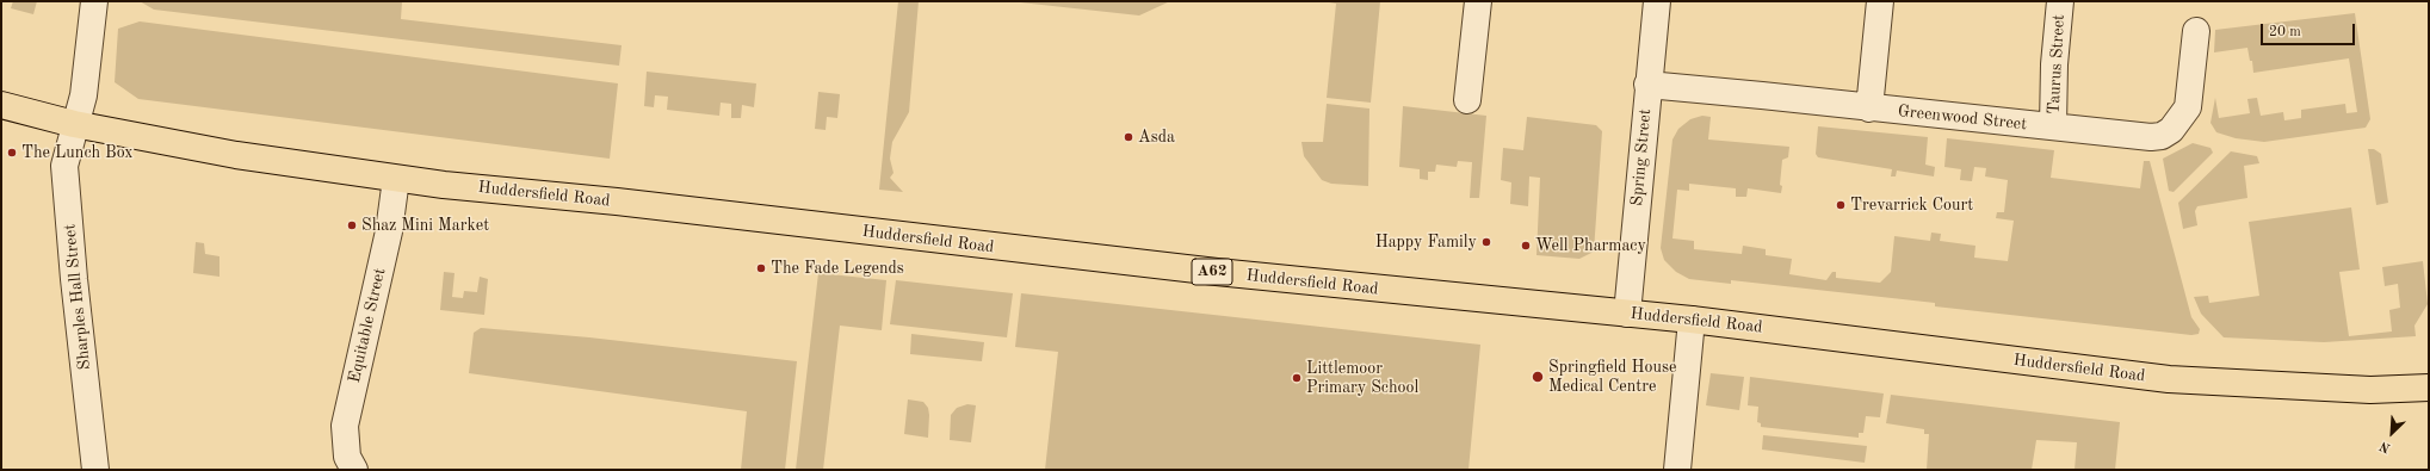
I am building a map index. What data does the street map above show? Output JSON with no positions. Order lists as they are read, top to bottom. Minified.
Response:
{"streets":{"main road":["Huddersfield Road","A62"],"street":["Taurus Street","Greenwood Street","Spring Street","Sharples Hall Street","Equitable Street"]},"crossings":[["Taurus Street","Greenwood Street"],["Greenwood Street","Spring Street"],["Spring Street","Huddersfield Road"],["Huddersfield Road","Sharples Hall Street"],["Huddersfield Road","Equitable Street"]],"places":["Asda","The Lunch Box","Trevarrick Court","Shaz Mini Market","Happy Family","Well Pharmacy","The Fade Legends","Springfield House Medical Centre","Littlemoor Primary School"],"scale_bar":"20 m","north":"bottom left"}
